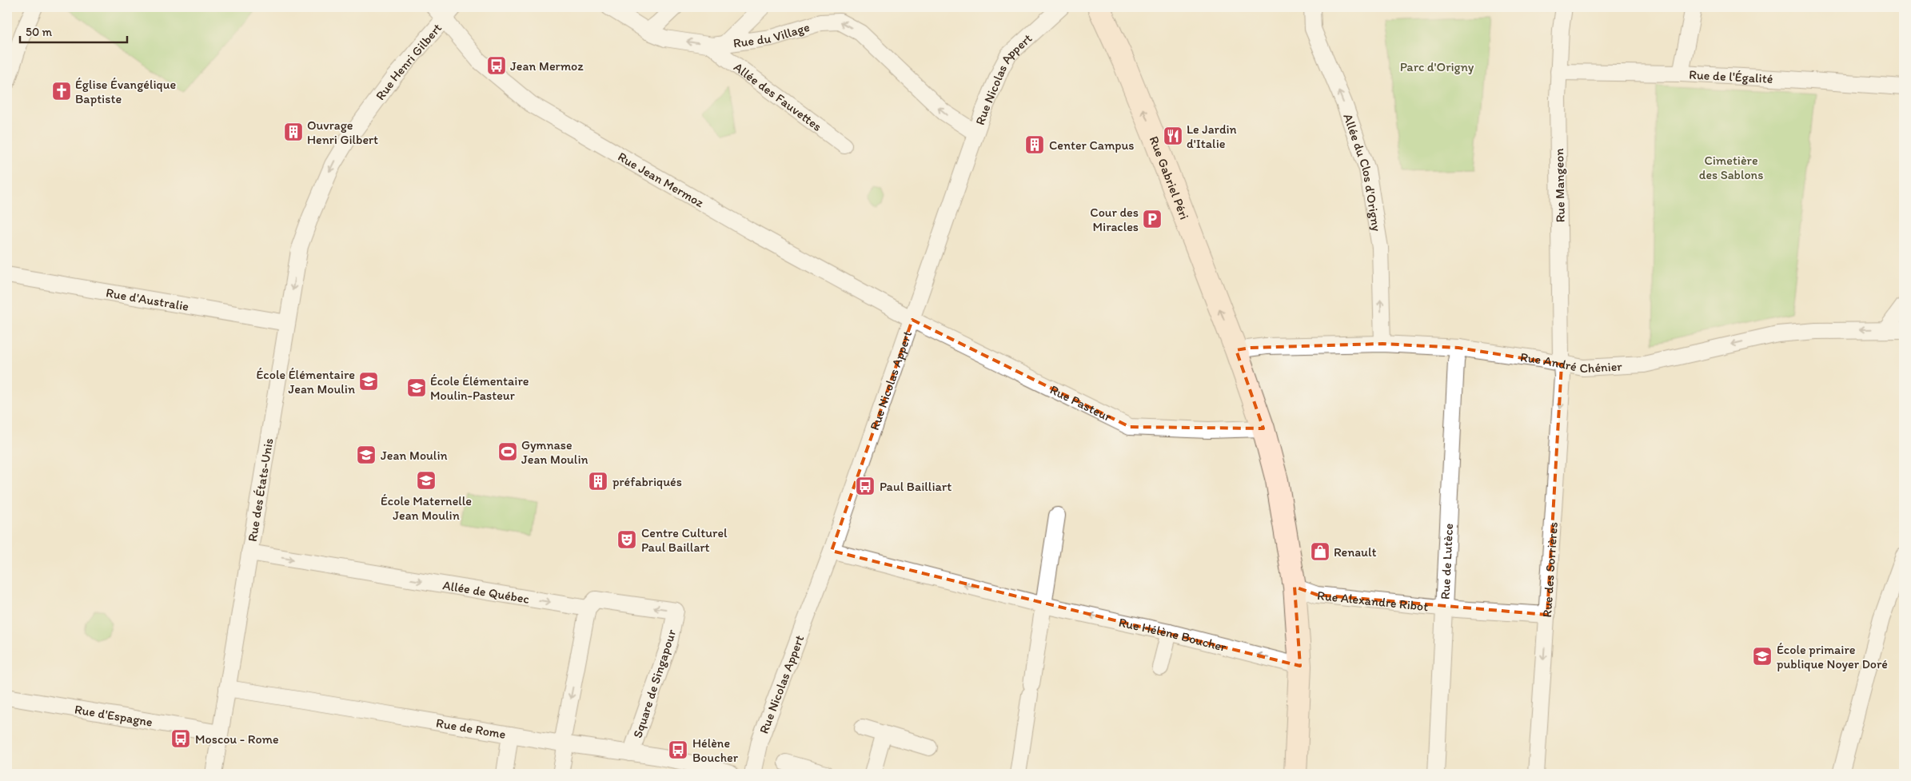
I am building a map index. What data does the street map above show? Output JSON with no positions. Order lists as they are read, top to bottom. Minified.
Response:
{"streets":{"street":["Rue du Village","Rue Henri Gilbert","Rue de l'Égalité","Rue Nicolas Appert","Allée des Fauvettes","Allée du Clos d'Origny","Rue Gabriel Péri","Rue Jean Mermoz","Rue Mangeon","Rue d'Australie","Rue André Chénier","Rue Pasteur","Rue des États-Unis","Rue de Lutèce","Rue des Sorrières","Allée de Québec","Rue Alexandre Ribot","Rue Hélène Boucher","Square de Singapour","Rue d'Espagne","Rue de Rome"]},"crossings":[["Rue du Village","Rue Nicolas Appert"],["Rue du Village","Allée des Fauvettes"],["Rue Henri Gilbert","Rue Jean Mermoz"],["Rue Henri Gilbert","Rue des États-Unis"],["Rue de l'Égalité","Rue Mangeon"],["Rue Nicolas Appert","Rue Jean Mermoz"],["Rue Nicolas Appert","Rue Pasteur"],["Rue Nicolas Appert","Rue Hélène Boucher"],["Allée du Clos d'Origny","Rue André Chénier"],["Rue Gabriel Péri","Rue André Chénier"],["Rue Gabriel Péri","Rue Pasteur"],["Rue Gabriel Péri","Rue Alexandre Ribot"],["Rue Gabriel Péri","Rue Hélène Boucher"],["Rue Jean Mermoz","Rue Pasteur"],["Rue Mangeon","Rue André Chénier"],["Rue Mangeon","Rue des Sorrières"],["Rue d'Australie","Rue des États-Unis"],["Rue André Chénier","Rue de Lutèce"],["Rue André Chénier","Rue des Sorrières"],["Rue des États-Unis","Allée de Québec"],["Rue des États-Unis","Rue d'Espagne"],["Rue des États-Unis","Rue de Rome"],["Rue de Lutèce","Rue Alexandre Ribot"],["Rue des Sorrières","Rue Alexandre Ribot"],["Allée de Québec","Square de Singapour"],["Square de Singapour","Rue de Rome"]],"one_way":["Rue du Village","Rue Henri Gilbert","Allée du Clos d'Origny","Rue Gabriel Péri","Rue André Chénier","Rue des Sorrières","Allée de Québec","Rue Hélène Boucher"],"parks":["Parc d'Origny","Cimetière des Sablons"],"places":{"bus stop":["Jean Mermoz","Paul Bailliart","Moscou - Rome","Hélène Boucher"],"church":["Église Évangélique Baptiste"],"building":["Ouvrage Henri Gilbert","Center Campus","préfabriqués"],"restaurant":["Le Jardin d'Italie"],"parking":["Cour des Miracles"],"school or university":["École Élémentaire Jean Moulin","École Élémentaire Moulin-Pasteur","Jean Moulin","École Maternelle Jean Moulin","École primaire publique Noyer Doré"],"sports":["Gymnase Jean Moulin"],"theatre":["Centre Culturel Paul Baillart"],"shop":["Renault"]},"scale_bar":"50 m"}
